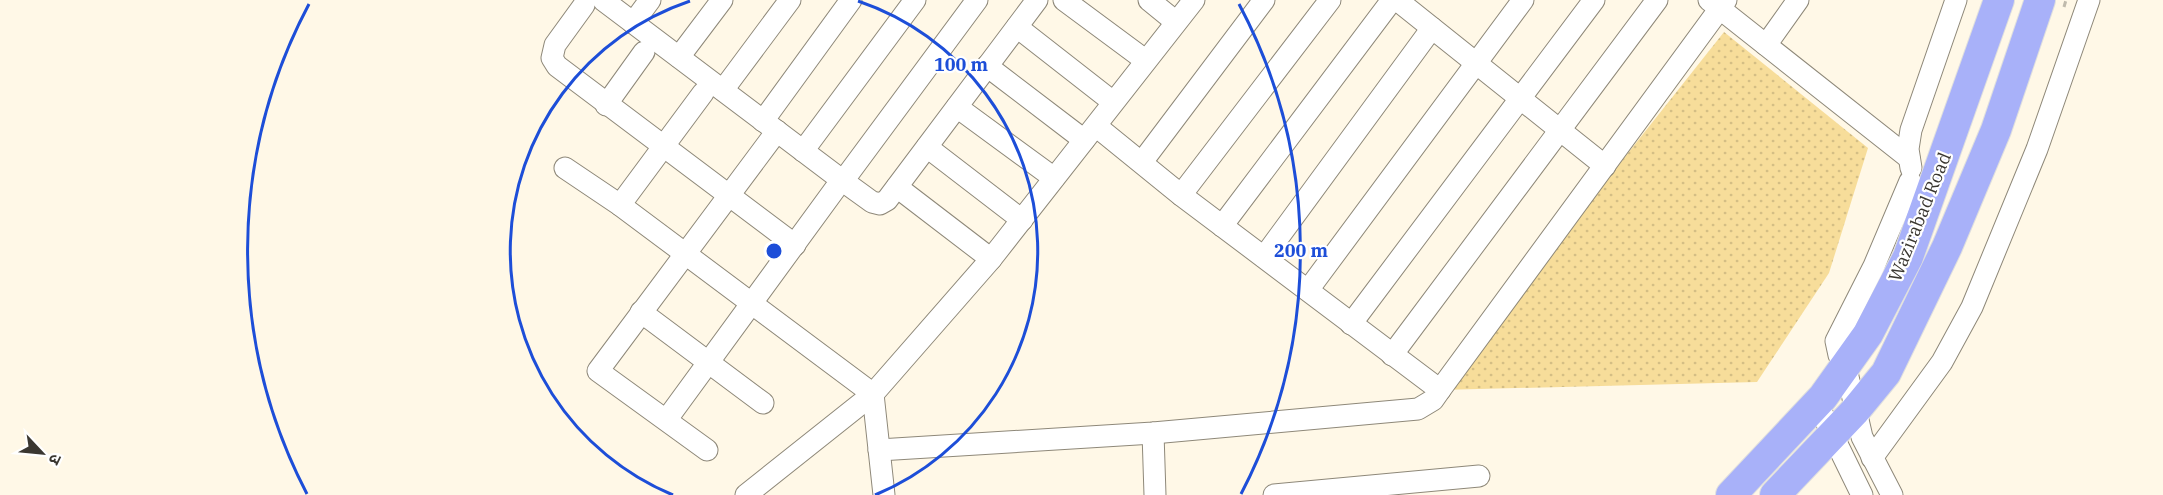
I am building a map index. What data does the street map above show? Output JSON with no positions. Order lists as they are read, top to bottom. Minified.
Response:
{"streets":{"highway":["Wazirabad Road"]},"north":"bottom right","rings":["100 m","200 m"]}
